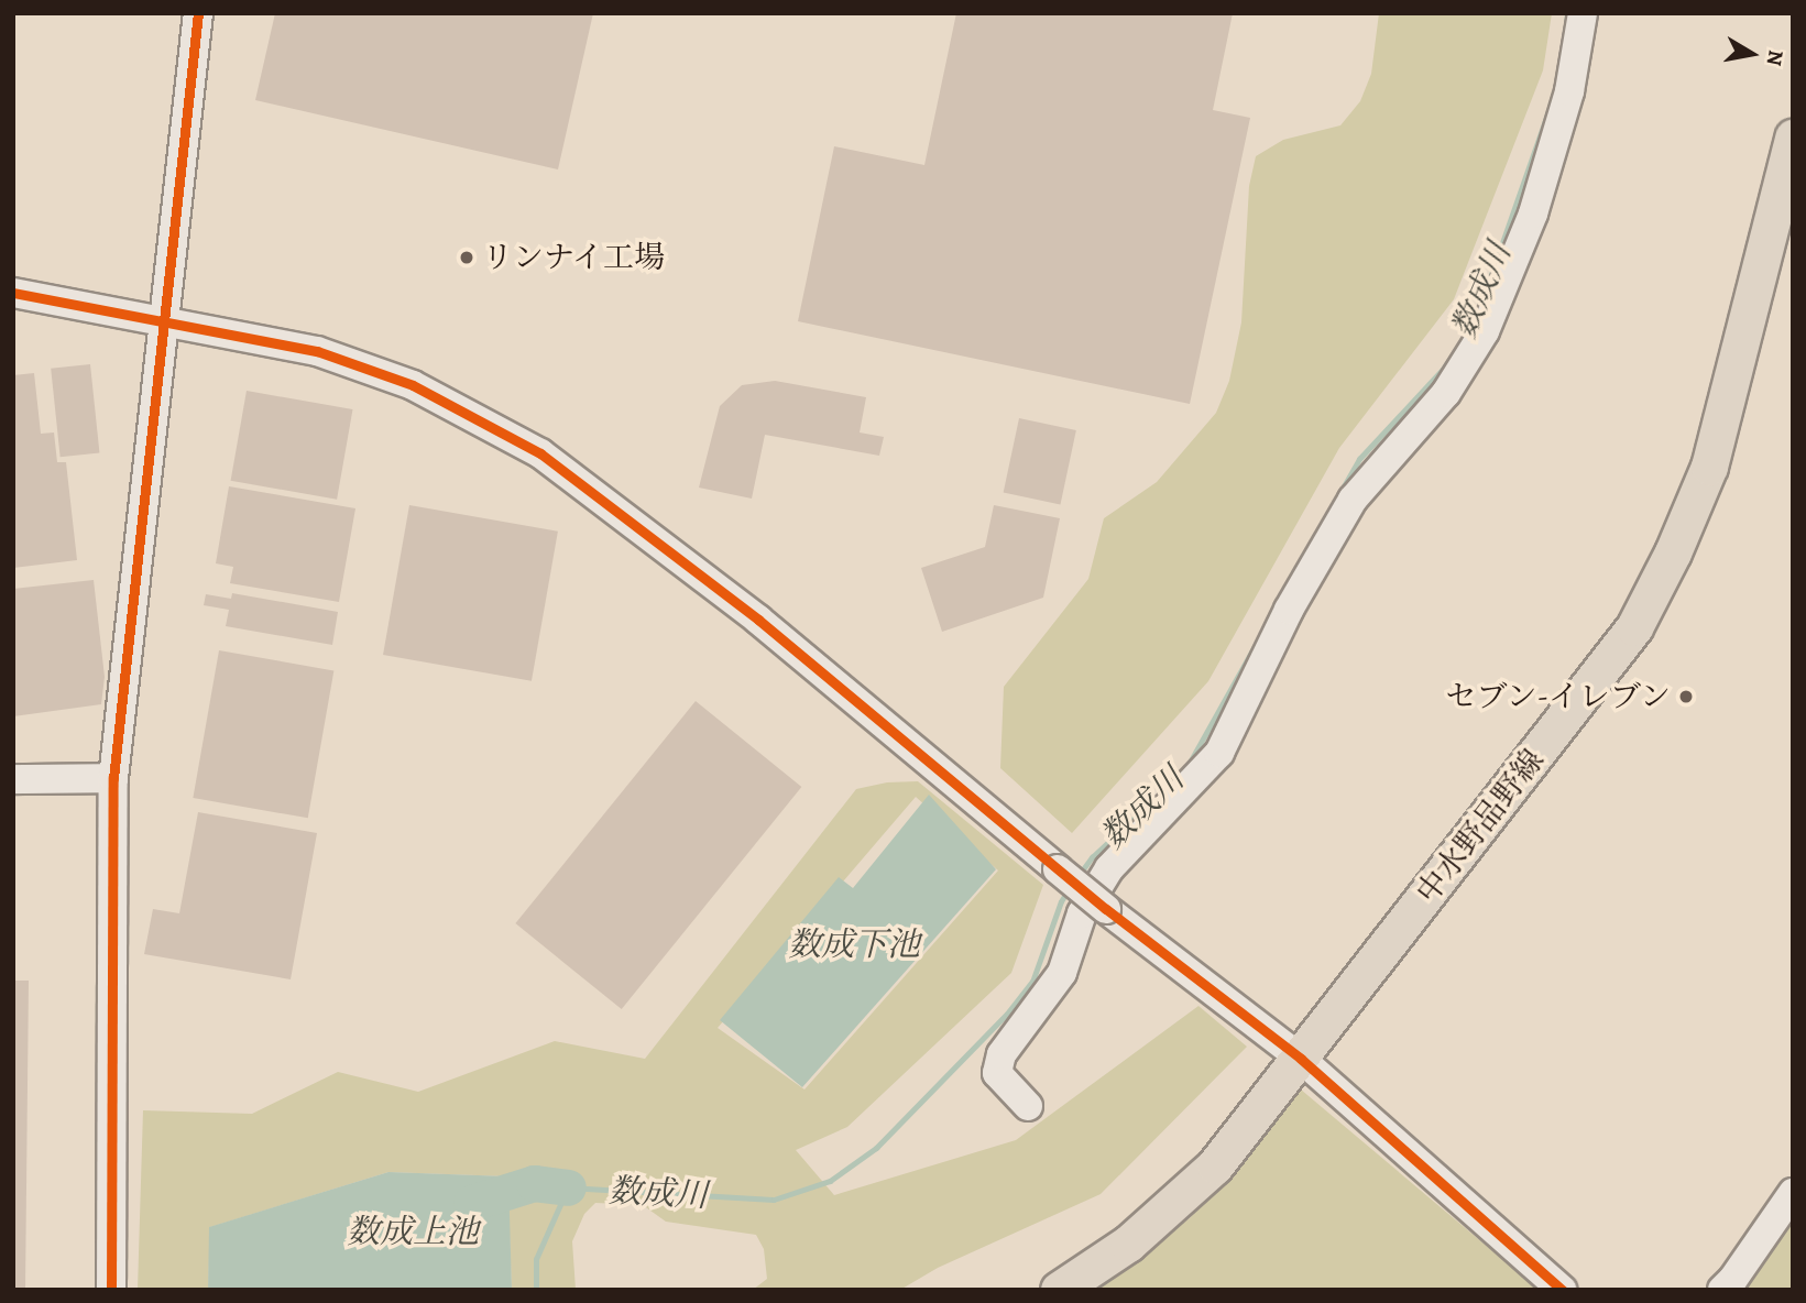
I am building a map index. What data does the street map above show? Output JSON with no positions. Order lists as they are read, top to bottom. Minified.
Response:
{"streets":{"main road":["中水野品野線"]},"water":["数成川","数成下池","数成上池"],"places":["リンナイ工場","セブン-イレブン"],"north":"right"}
